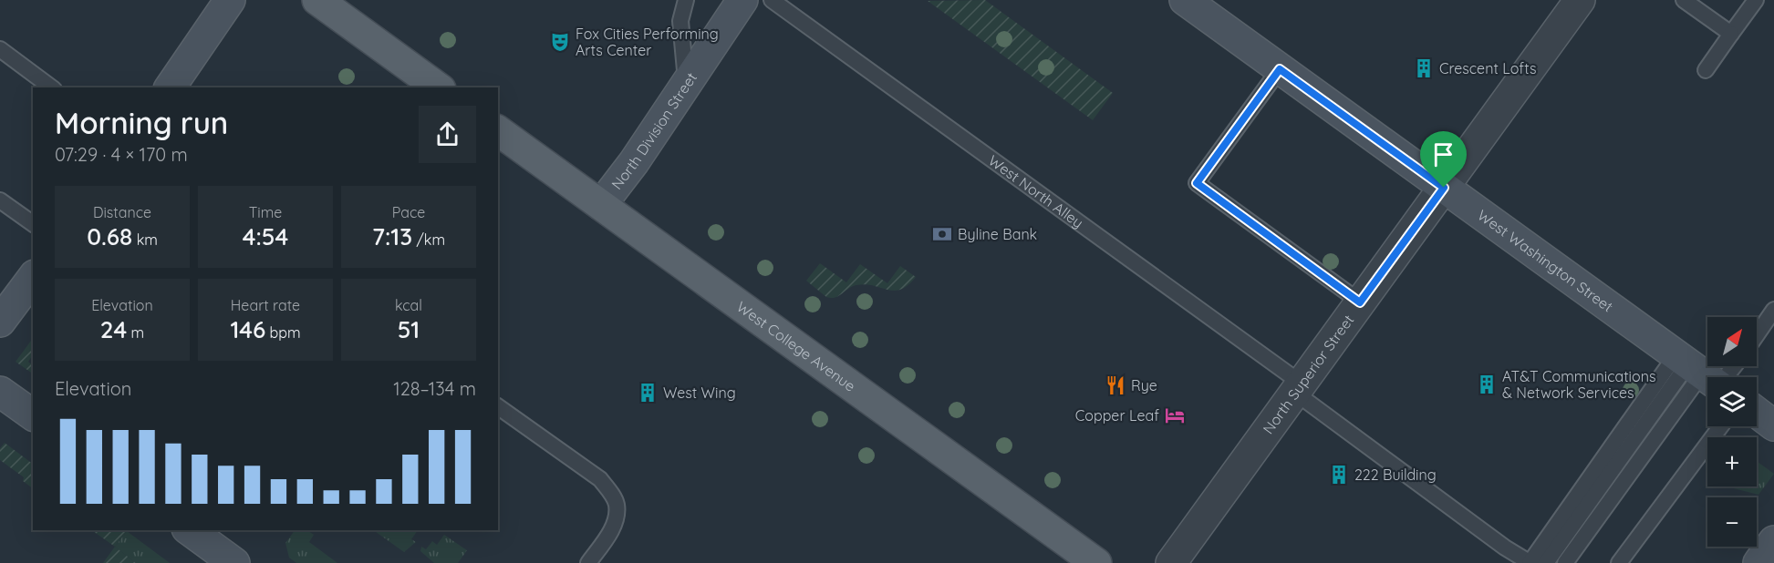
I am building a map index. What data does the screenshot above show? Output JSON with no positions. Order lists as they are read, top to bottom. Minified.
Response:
{"streets":{"main road":["West College Avenue"],"street":["North Division Street","West Washington Street","North Superior Street"],"lane":["West North Alley"]},"crossings":[["North Division Street","West College Avenue"],["West North Alley","North Superior Street"],["West Washington Street","North Superior Street"]],"places":{"theatre":["Fox Cities Performing Arts Center"],"building":["Crescent Lofts","AT&T Communications & Network Services","West Wing","222 Building"],"bank":["Byline Bank"],"restaurant":["Rye"],"hotel":["Copper Leaf"]},"north":"top right","page":{"heading":["Morning run","07:29 · 4 × 170 m"],"stats":[["Distance","0.68 km"],["Time","4:54"],["Pace","7:13 /km"],["Elevation","24 m"],["Heart rate","146 bpm"],["kcal","51"]],"map_buttons":["+","−"],"chart":["Elevation","128–134 m"]}}
